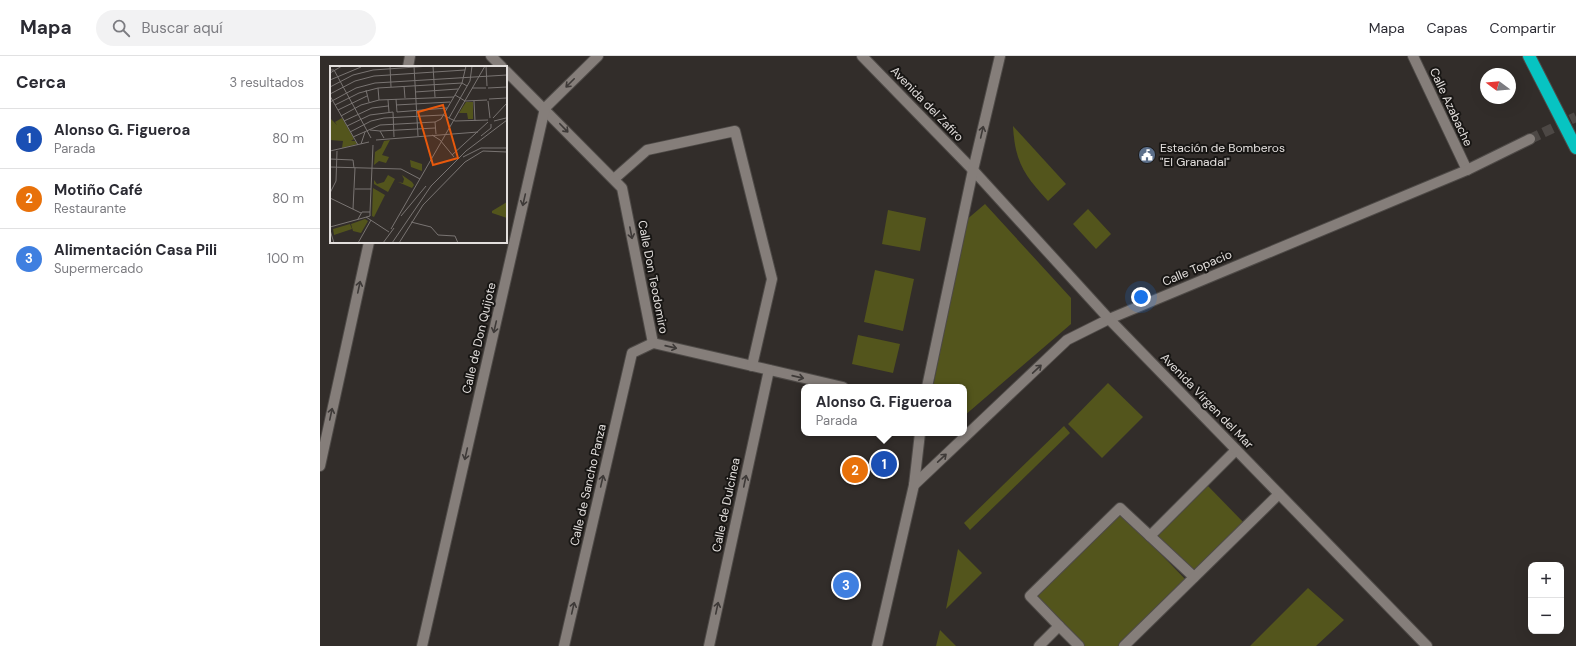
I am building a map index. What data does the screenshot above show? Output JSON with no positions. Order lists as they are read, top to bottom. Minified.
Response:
{"streets":{"street":["Avenida del Zafiro","Calle Azabache","Calle Topacio","Calle Don Teodomiro","Calle de Don Quijote","Avenida Virgen del Mar","Calle de Sancho Panza","Calle de Dulcinea"]},"crossings":[["Avenida del Zafiro","Avenida Virgen del Mar"],["Calle Azabache","Calle Topacio"],["Calle Topacio","Avenida Virgen del Mar"],["Calle Don Teodomiro","Calle de Don Quijote"],["Calle Don Teodomiro","Calle de Sancho Panza"],["Calle Don Teodomiro","Calle de Dulcinea"]],"one_way":["Calle Topacio","Calle Don Teodomiro","Calle de Don Quijote","Calle de Sancho Panza","Calle de Dulcinea"],"places":{"public building":["Estación de Bomberos \"El Granadal\""]},"north":"left","page":{"header":"Mapa","search":"Buscar aquí","nav":["Mapa","Capas","Compartir"],"heading":["Cerca","3 resultados"],"list":[{"mark":"1","name":"Alonso G. Figueroa","note":"Parada","value":"80 m"},{"mark":"2","name":"Motiño Café","note":"Restaurante","value":"80 m"},{"mark":"3","name":"Alimentación Casa Pili","note":"Supermercado","value":"100 m"}],"popup":["Alonso G. Figueroa","Parada"],"pins":["1","2","3"],"map_buttons":["+","−"]}}
